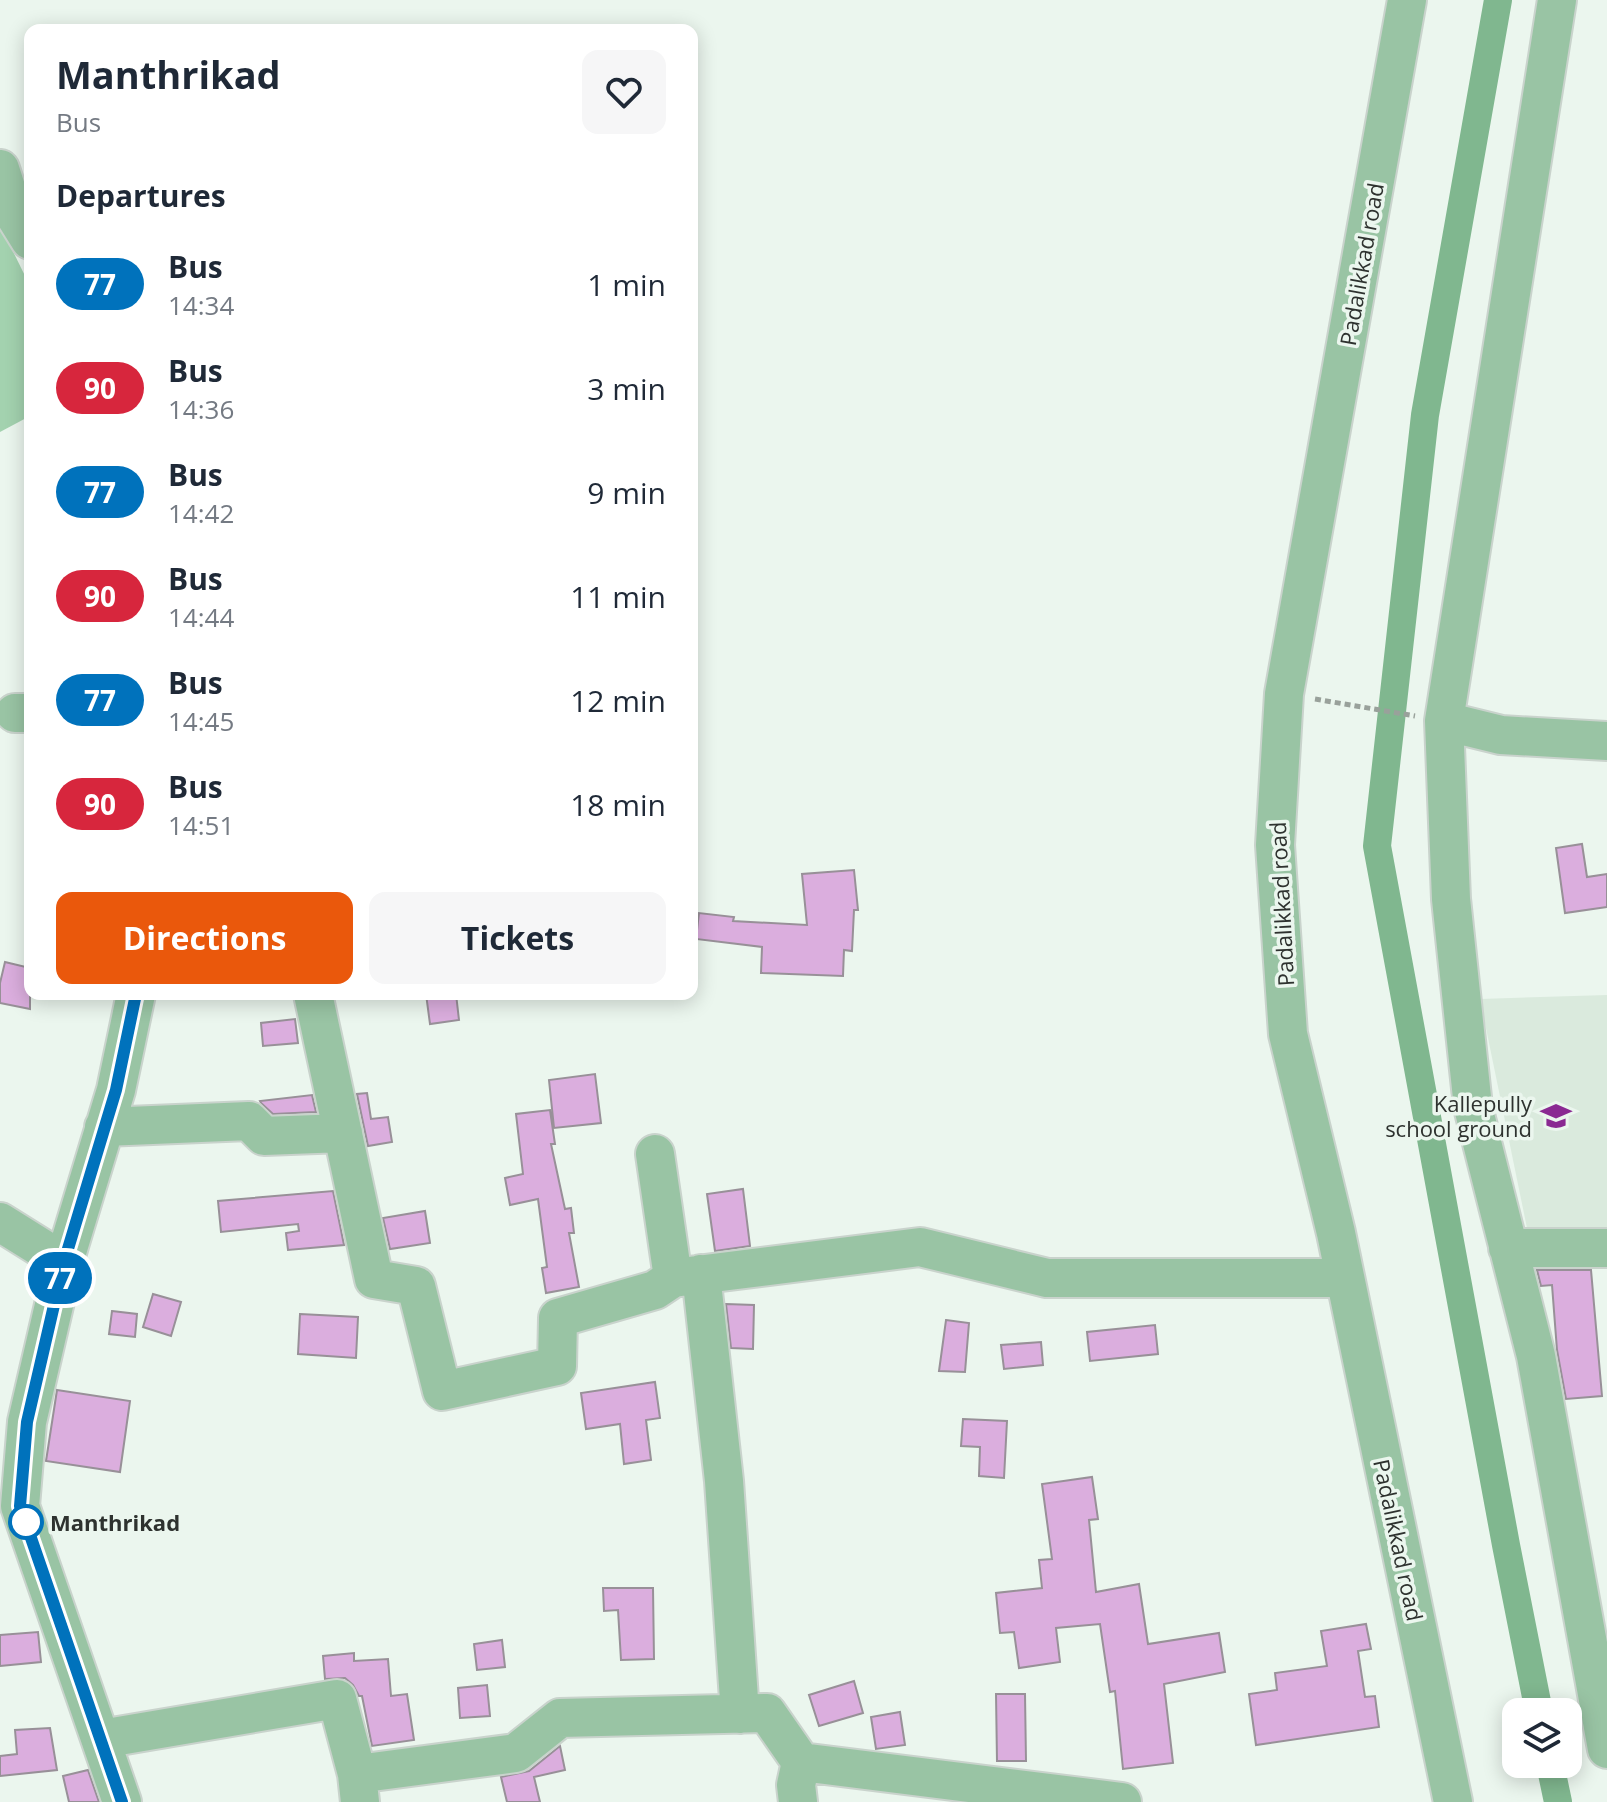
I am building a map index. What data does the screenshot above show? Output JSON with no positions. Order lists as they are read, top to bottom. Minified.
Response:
{"streets":{"street":["Padalikkad road"]},"places":{"school or university":["Kallepully school ground"],"other":["Manthrikad"]},"lines":["bus line 77"],"page":{"on_map":"77","heading":[["Manthrikad","Bus"],"Departures"],"list":[{"mark":"77","name":"Bus","note":"14:34","value":"1 min"},{"mark":"90","name":"Bus","note":"14:36","value":"3 min"},{"mark":"77","name":"Bus","note":"14:42","value":"9 min"},{"mark":"90","name":"Bus","note":"14:44","value":"11 min"},{"mark":"77","name":"Bus","note":"14:45","value":"12 min"},{"mark":"90","name":"Bus","note":"14:51","value":"18 min"}],"buttons":["Directions","Tickets"]}}
